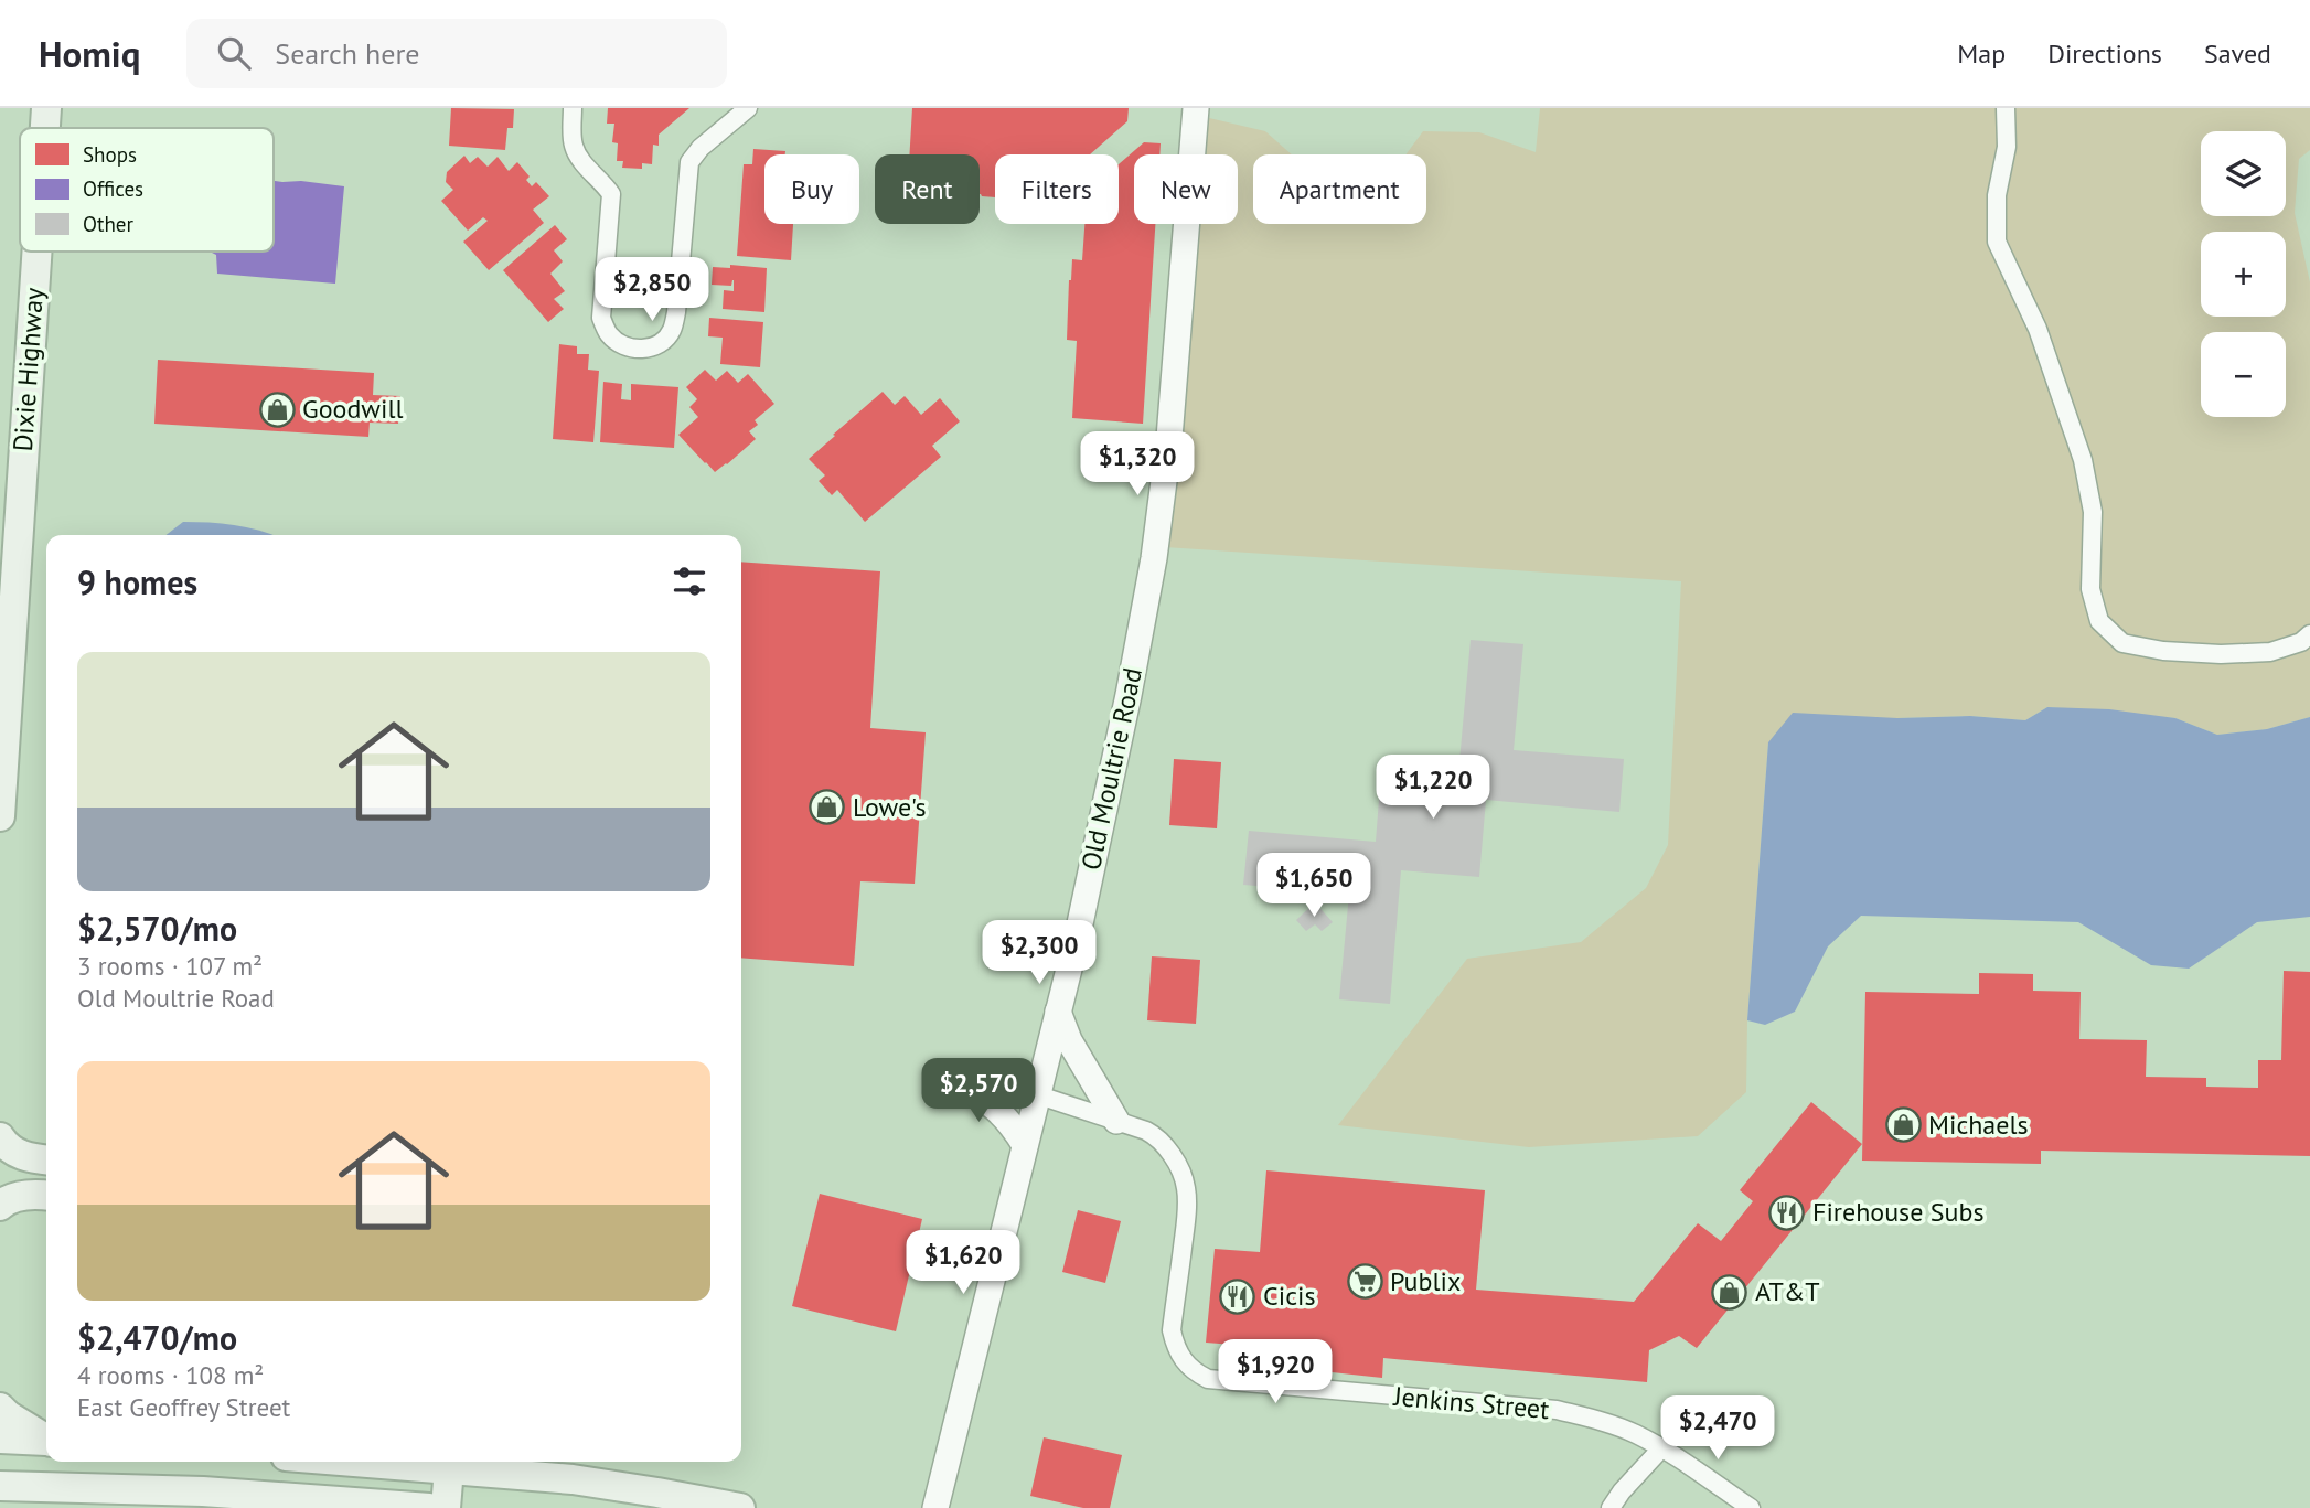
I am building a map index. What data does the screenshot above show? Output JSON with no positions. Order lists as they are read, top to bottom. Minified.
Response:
{"streets":{"main road":["Dixie Highway","Old Moultrie Road"],"street":["Jenkins Street"]},"crossings":[["Old Moultrie Road","Jenkins Street"]],"places":{"shop":["Goodwill","Lowe's","Michaels","AT&T"],"restaurant":["Firehouse Subs","Cicis"],"supermarket":["Publix"]},"legend":["Shops","Offices","Other"],"page":{"header":"Homiq","search":"Search here","nav":["Map","Directions","Saved"],"map_buttons":["+","−"],"chip":["Buy","Rent","Filters","New","Apartment"],"price":["$2,850","$1,320","$1,220","$1,650","$2,300","$2,570","$1,620","$1,920","$2,470"],"heading":"9 homes","list":[{"name":"$2,570/mo","note":"3 rooms · 107 m² · Old Moultrie Road"},{"name":"$2,470/mo","note":"4 rooms · 108 m² · East Geoffrey Street"}]}}
